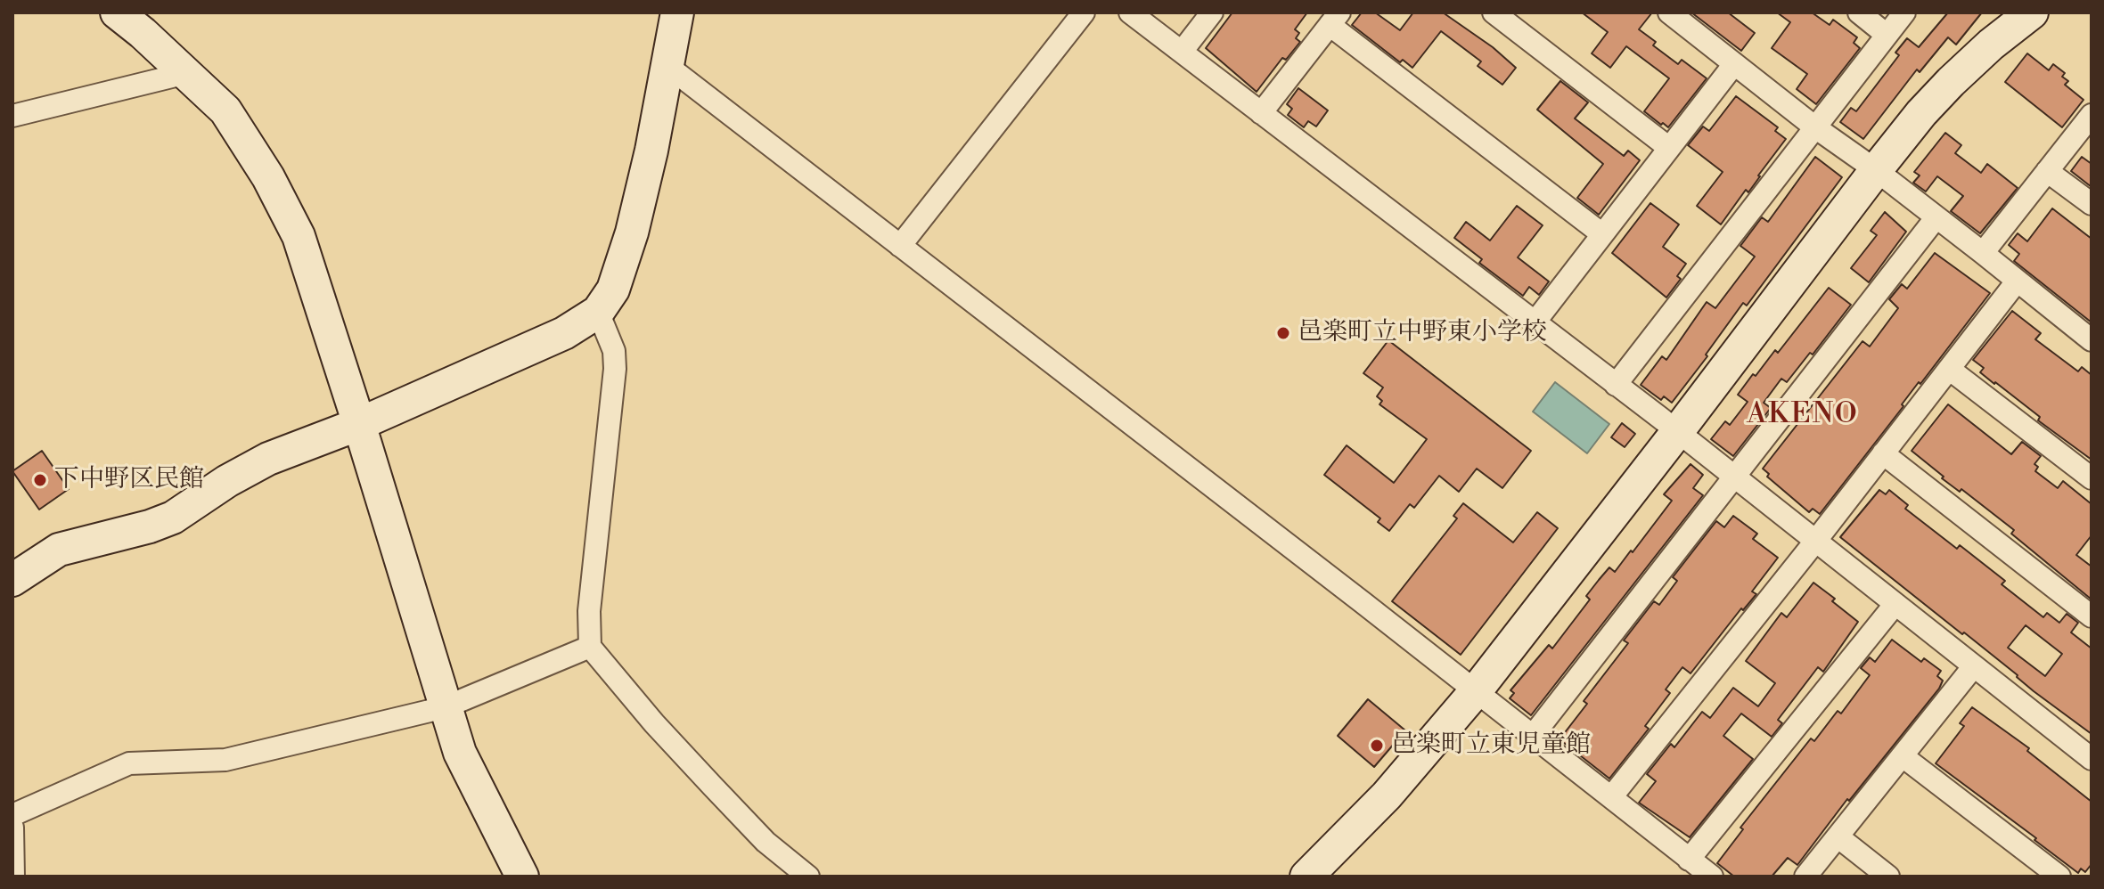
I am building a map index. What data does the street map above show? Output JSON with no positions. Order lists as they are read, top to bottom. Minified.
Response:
{"districts":["AKENO"],"places":["邑楽町立中野東小学校","下中野区民館","邑楽町立東児童館"]}
